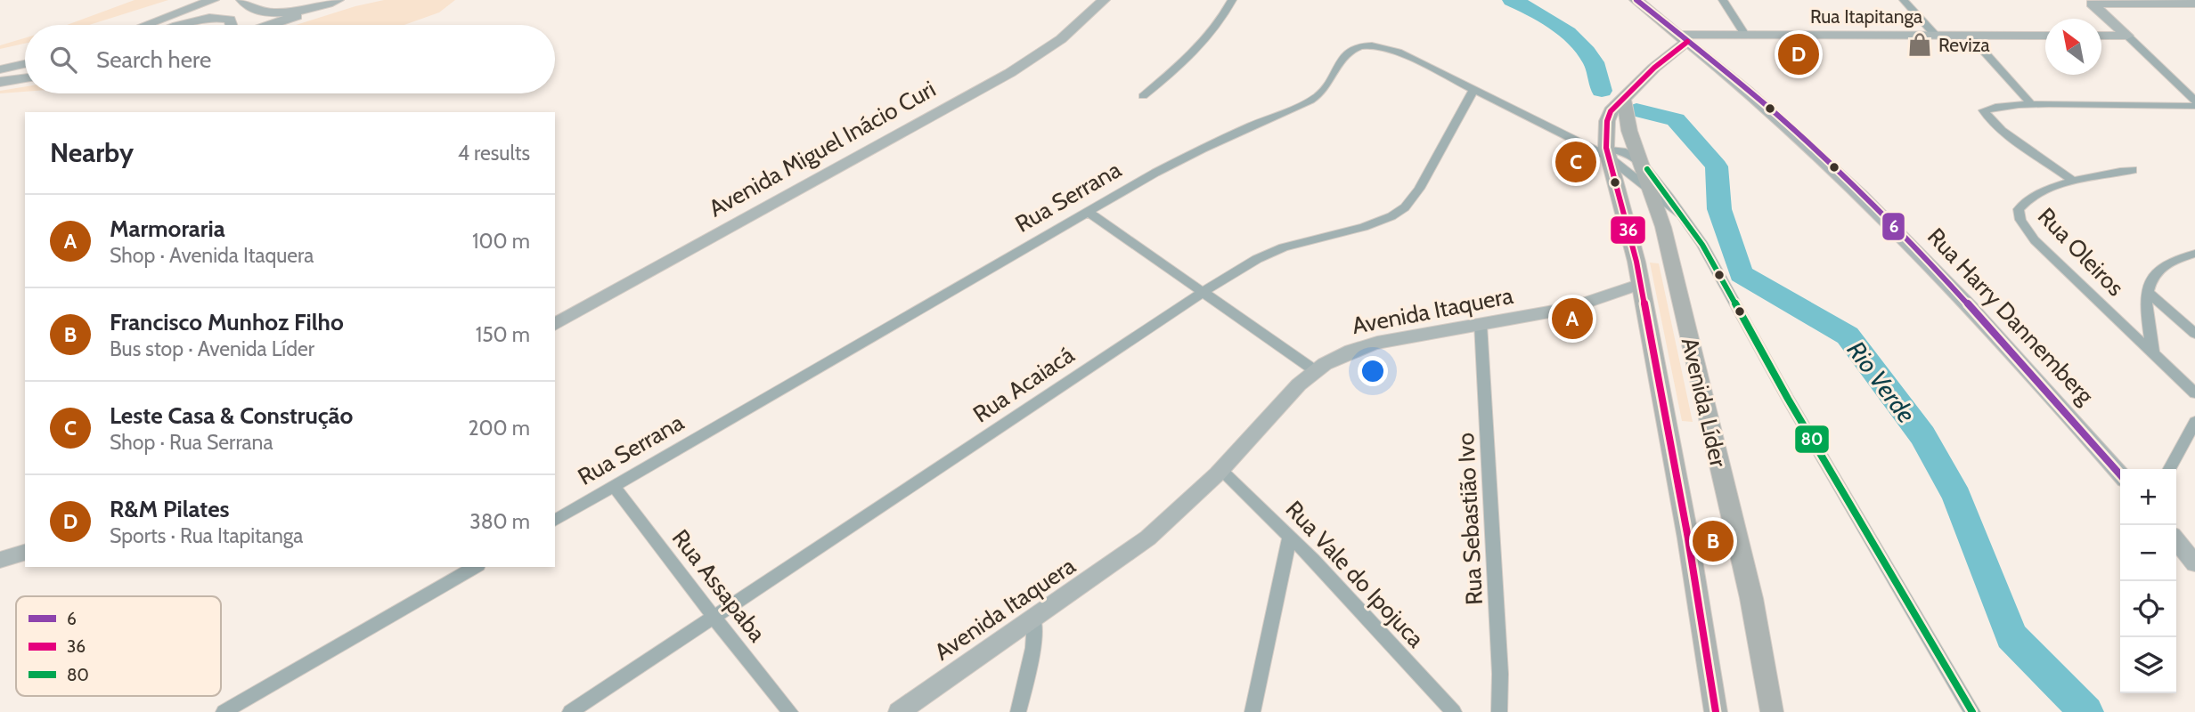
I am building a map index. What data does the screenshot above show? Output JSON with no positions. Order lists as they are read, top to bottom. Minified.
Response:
{"streets":{"main road":["Avenida Líder"],"street":["Rua Itapitanga","Avenida Miguel Inácio Curi","Rua Serrana","Rua Oleiros","Avenida Itaquera","Rua Harry Dannemberg","Rua Acaiacá","Rua Sebastião Ivo","Rua Vale do Ipojuca","Rua Assapaba"]},"crossings":[["Rua Itapitanga","Rua Harry Dannemberg"],["Rua Serrana","Rua Acaiacá"],["Rua Serrana","Rua Assapaba"],["Avenida Itaquera","Avenida Líder"],["Avenida Itaquera","Rua Sebastião Ivo"],["Avenida Itaquera","Rua Vale do Ipojuca"],["Rua Acaiacá","Rua Assapaba"]],"water":["Rio Verde"],"places":{"shop":["Reviza"]},"lines":["transit line 6","transit line 36","transit line 80"],"legend":["6","36","80"],"north":"top left","page":{"search":"Search here","pins":["D","C","A","B"],"heading":["Nearby","4 results"],"list":[{"mark":"A","name":"Marmoraria","note":"Shop · Avenida Itaquera","value":"100 m"},{"mark":"B","name":"Francisco Munhoz Filho","note":"Bus stop · Avenida Líder","value":"150 m"},{"mark":"C","name":"Leste Casa & Construção","note":"Shop · Rua Serrana","value":"200 m"},{"mark":"D","name":"R&M Pilates","note":"Sports · Rua Itapitanga","value":"380 m"}],"map_buttons":["+","−"]}}
